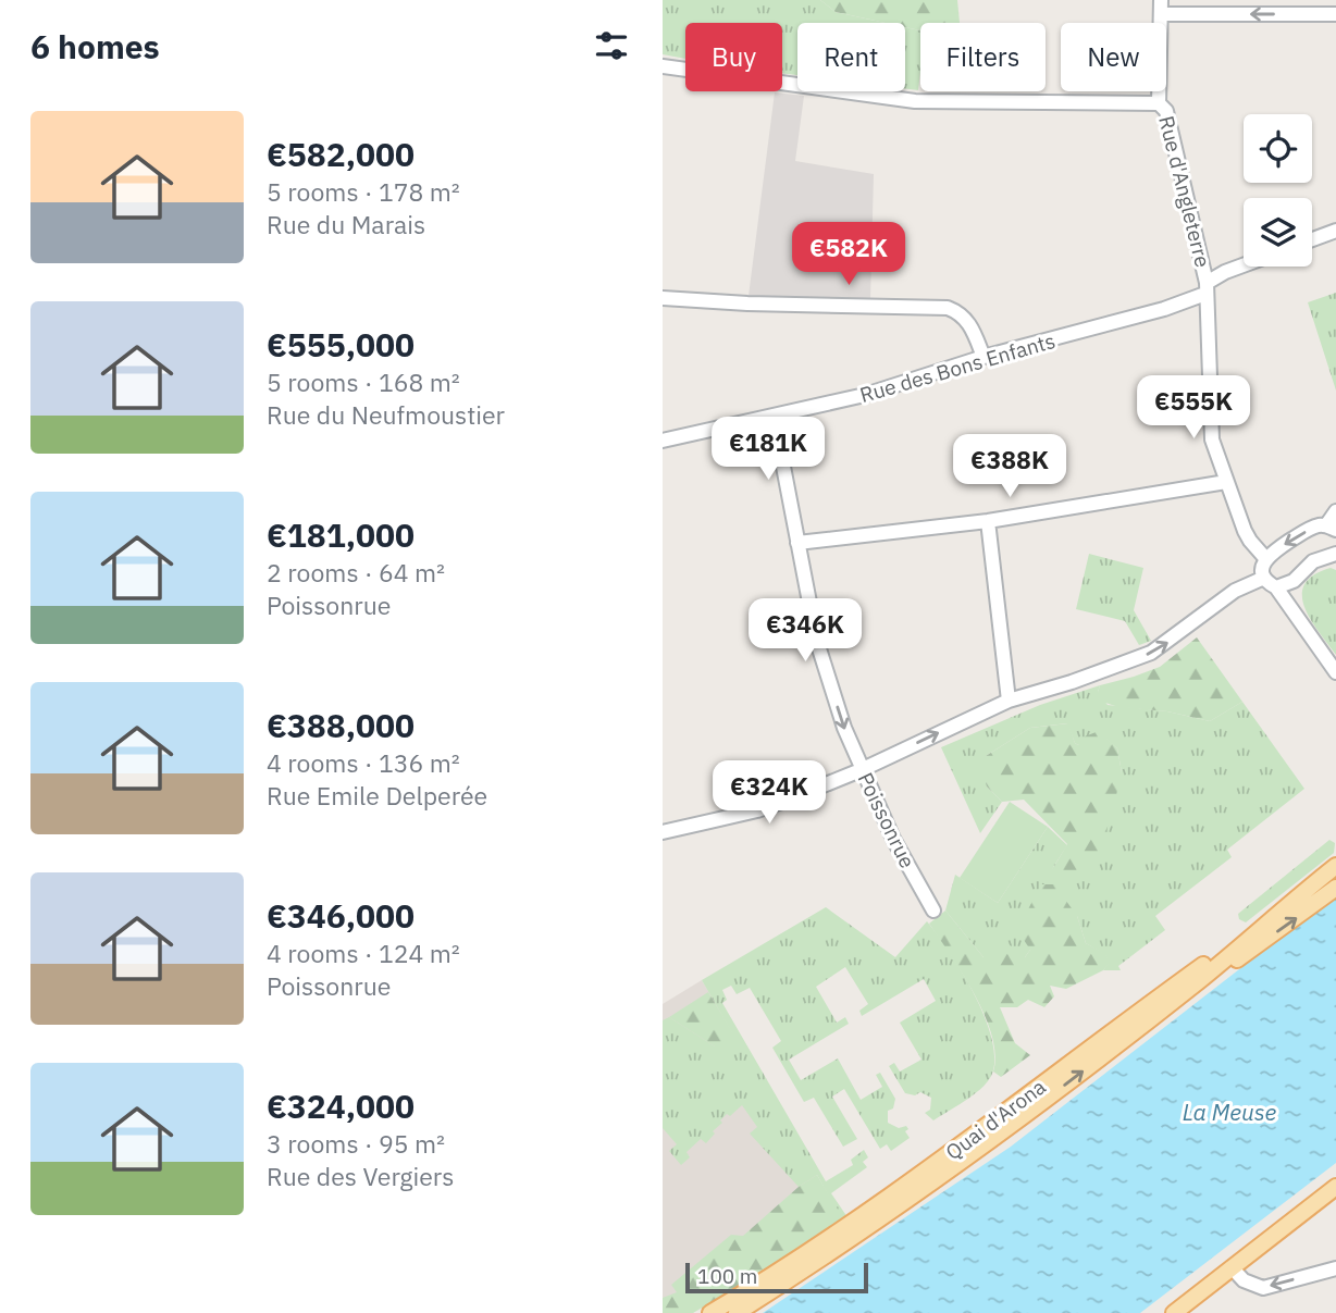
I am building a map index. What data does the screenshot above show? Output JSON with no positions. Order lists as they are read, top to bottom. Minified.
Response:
{"streets":{"main road":["Quai d'Arona"],"street":["Rue d'Angleterre","Rue des Bons Enfants","Poissonrue"]},"crossings":[["Rue d'Angleterre","Rue des Bons Enfants"],["Rue des Bons Enfants","Poissonrue"]],"one_way":["Poissonrue"],"water":["La Meuse"],"scale_bar":"100 m","page":{"heading":"6 homes","chip":["Buy","Rent","Filters","New"],"list":[{"name":"€582,000","note":"5 rooms · 178 m² · Rue du Marais"},{"name":"€555,000","note":"5 rooms · 168 m² · Rue du Neufmoustier"},{"name":"€181,000","note":"2 rooms · 64 m² · Poissonrue"},{"name":"€388,000","note":"4 rooms · 136 m² · Rue Emile Delperée"},{"name":"€346,000","note":"4 rooms · 124 m² · Poissonrue"},{"name":"€324,000","note":"3 rooms · 95 m² · Rue des Vergiers"}],"price":["€582K","€555K","€181K","€388K","€346K","€324K"],"scale":"100 m"}}
